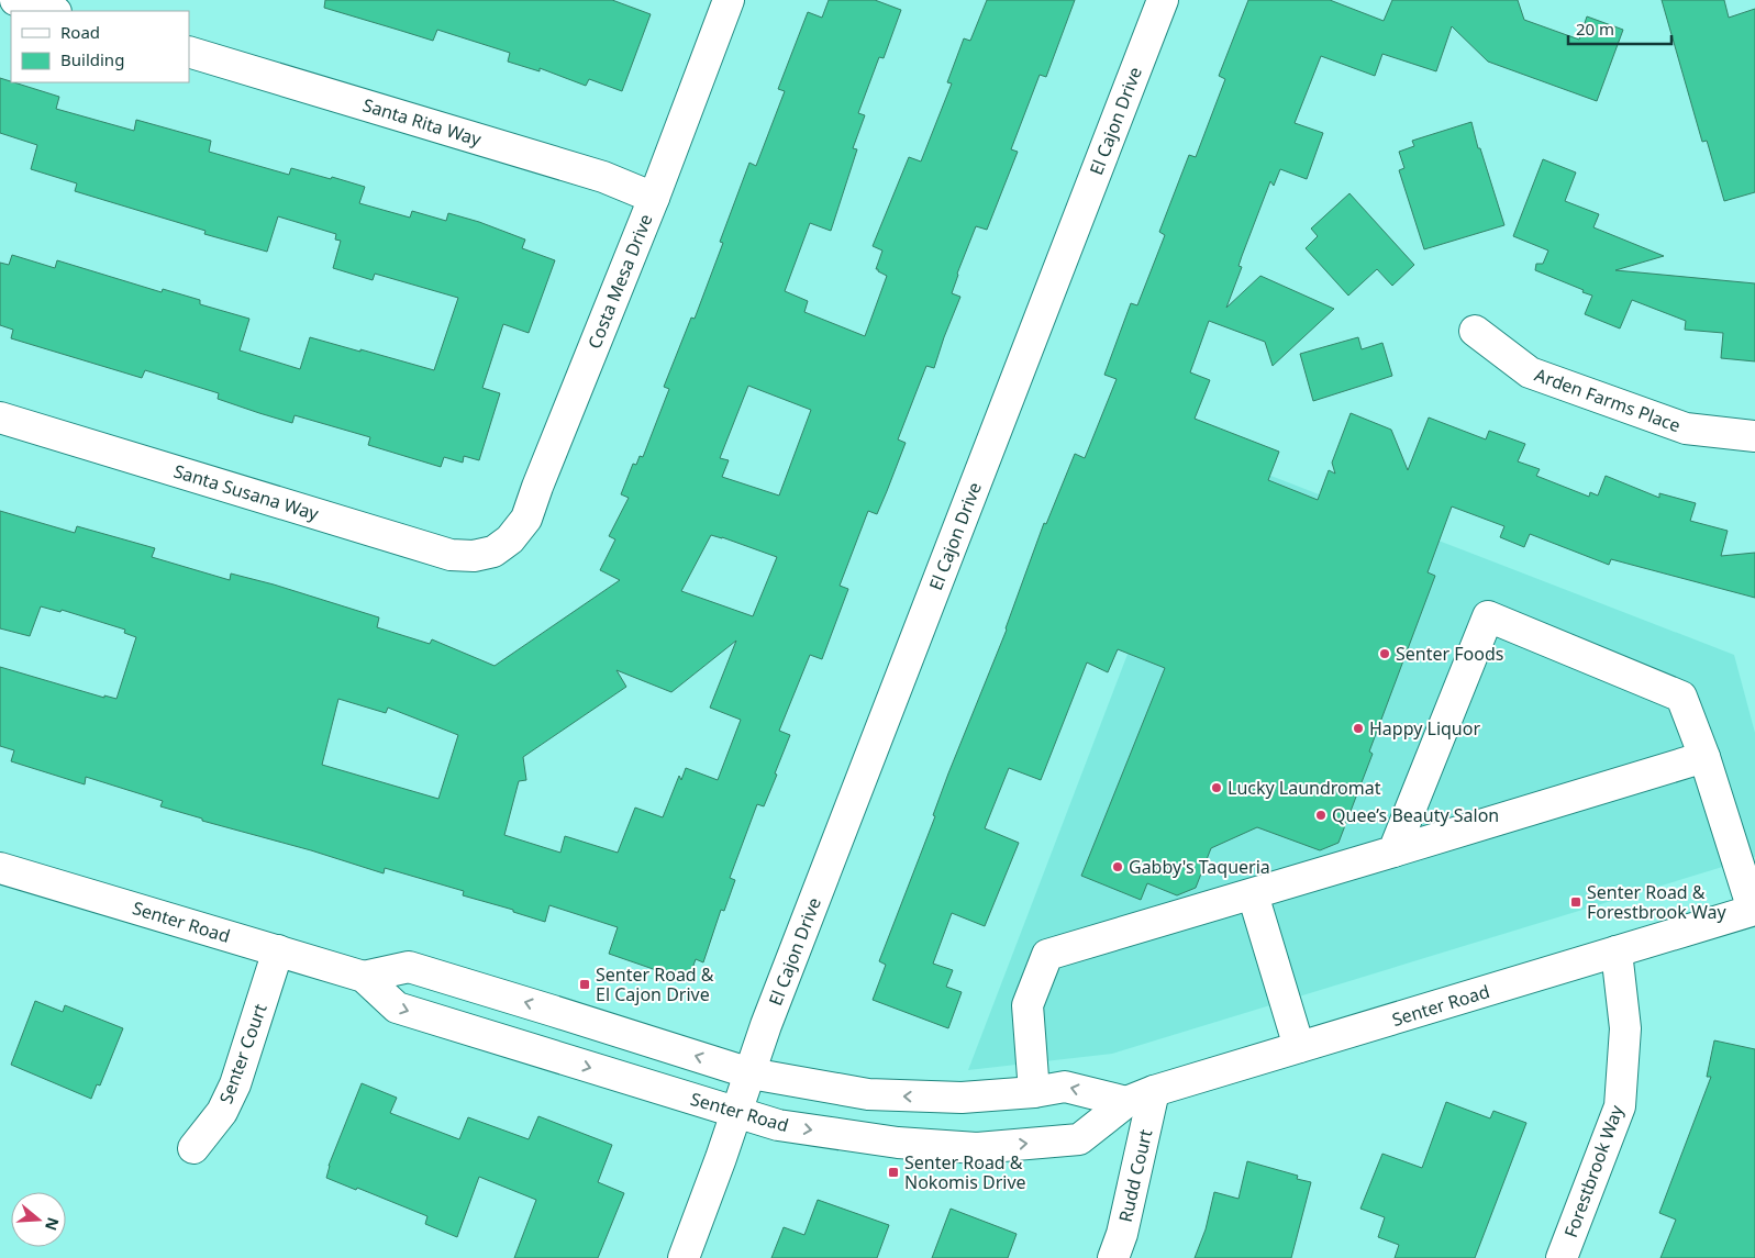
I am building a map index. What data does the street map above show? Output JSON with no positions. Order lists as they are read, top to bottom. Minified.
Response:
{"streets":{"street":["El Cajon Drive","Santa Rita Way","Costa Mesa Drive","Arden Farms Place","Santa Susana Way","Senter Road","Senter Court","Forestbrook Way","Rudd Court"]},"crossings":[["El Cajon Drive","Senter Road"],["Santa Rita Way","Costa Mesa Drive"],["Costa Mesa Drive","Santa Susana Way"],["Senter Road","Senter Court"],["Senter Road","Forestbrook Way"],["Senter Road","Rudd Court"]],"places":{"other":["Senter Foods","Happy Liquor","Lucky Laundromat","Quee’s Beauty Salon","Gabby's Taqueria"],"transit":["Senter Road & Forestbrook Way","Senter Road & El Cajon Drive","Senter Road & Nokomis Drive"]},"legend":["Road","Building"],"scale_bar":"20 m","north":"right"}
